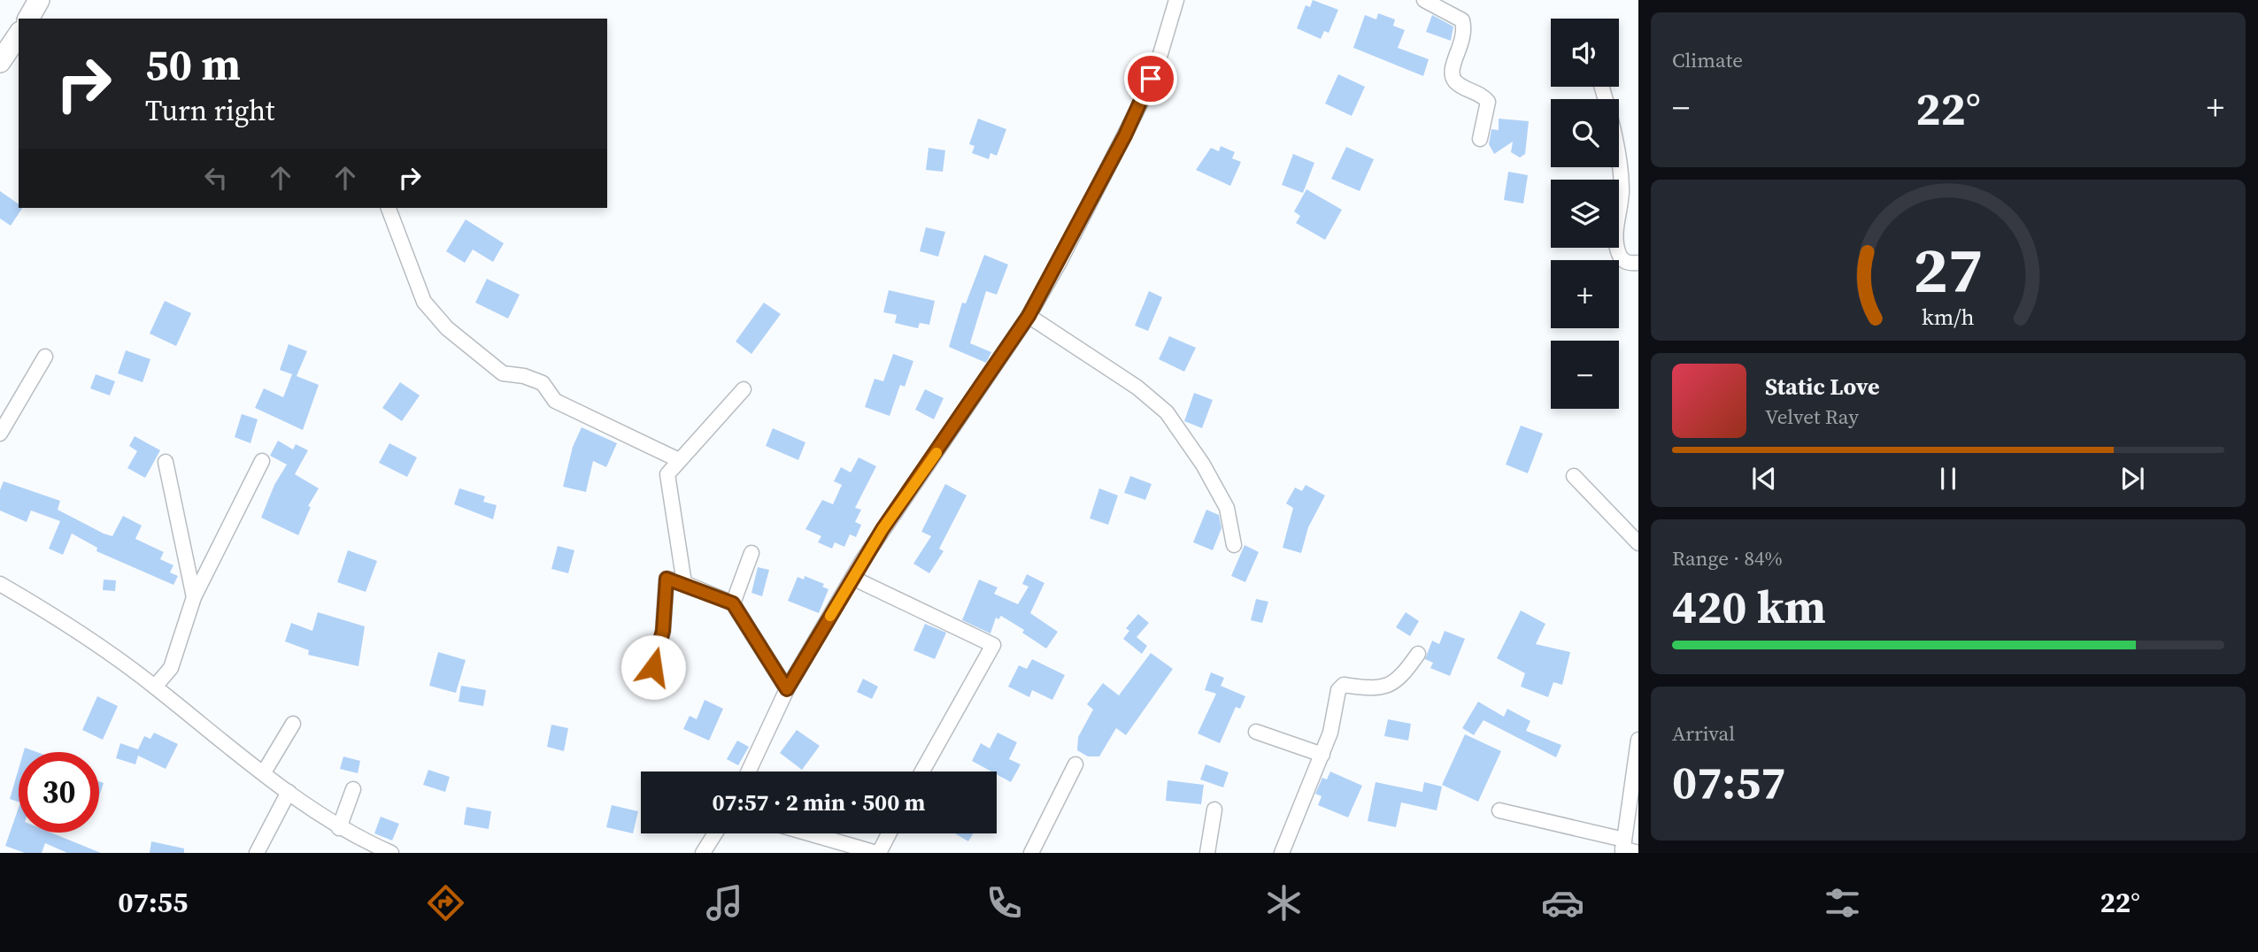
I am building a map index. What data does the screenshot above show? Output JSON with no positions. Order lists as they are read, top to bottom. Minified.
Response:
{"page":{"tile":["Climate",["Range · 84%","420 km"],["Arrival","07:57"]],"map_buttons":["+","−"],"turn":["50 m","Turn right"],"heat":["−","22°","+"],"song":["Static Love","Velvet Ray"],"limit":"30","trip":"07:57 · 2 min · 500 m","tabs":["07:55","22°"],"gauge":["27","km/h"]}}
